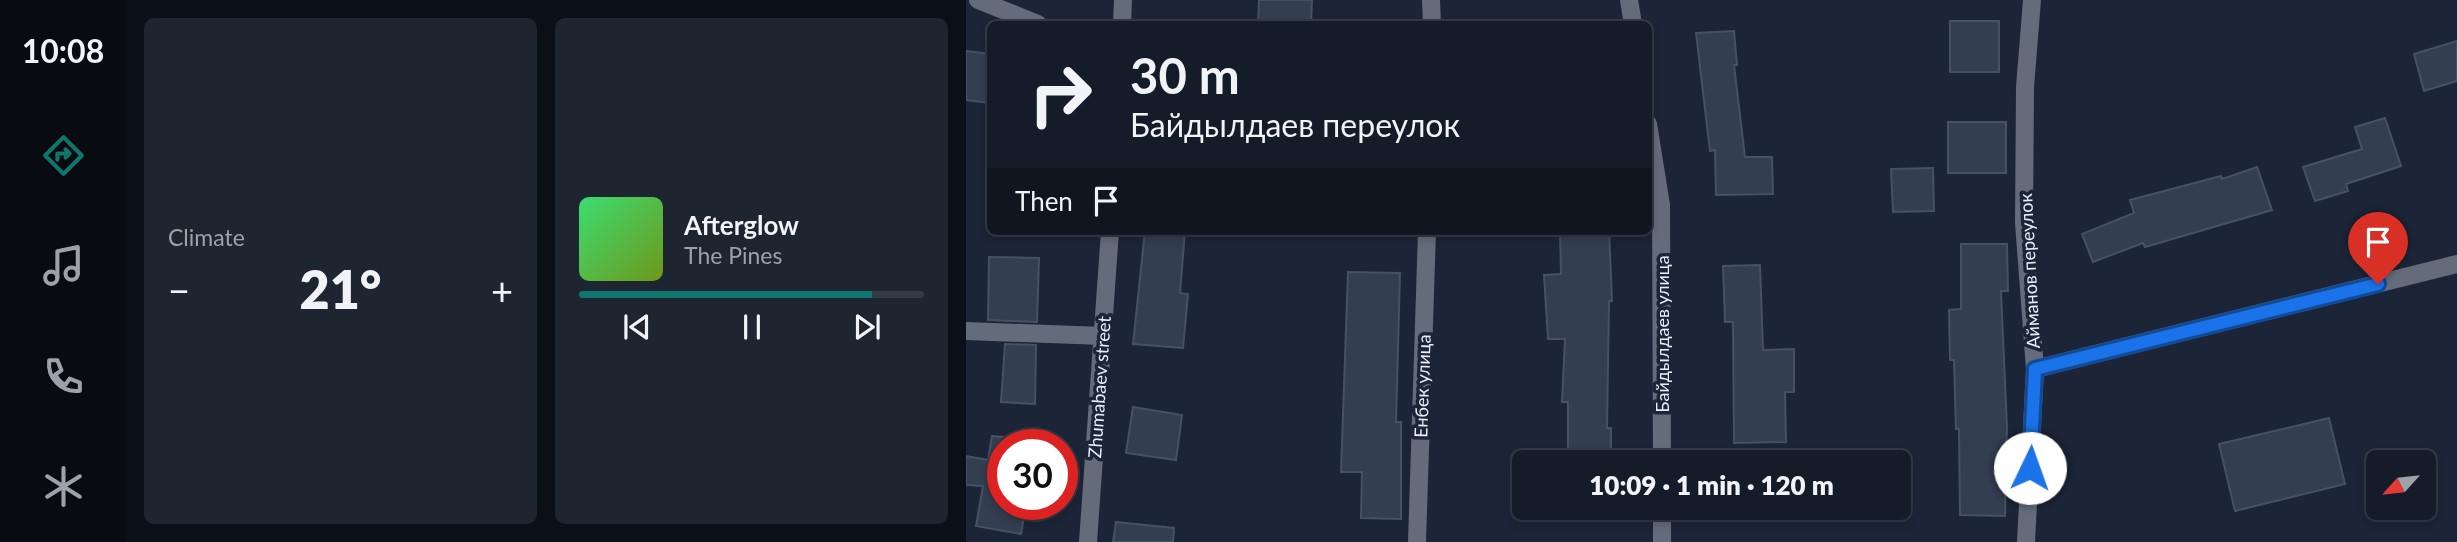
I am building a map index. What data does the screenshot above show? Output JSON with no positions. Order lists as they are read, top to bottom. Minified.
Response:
{"streets":{"street":["Айманов переулок","Байдылдаев улица","Енбек улица","Zhumabaev street"]},"north":"bottom left","page":{"tabs":"10:08","tile":"Climate","turn":["30 m","Байдылдаев переулок"],"then":"Then","song":["Afterglow","The Pines"],"heat":["−","21°","+"],"limit":"30","trip":"10:09 · 1 min · 120 m"}}
